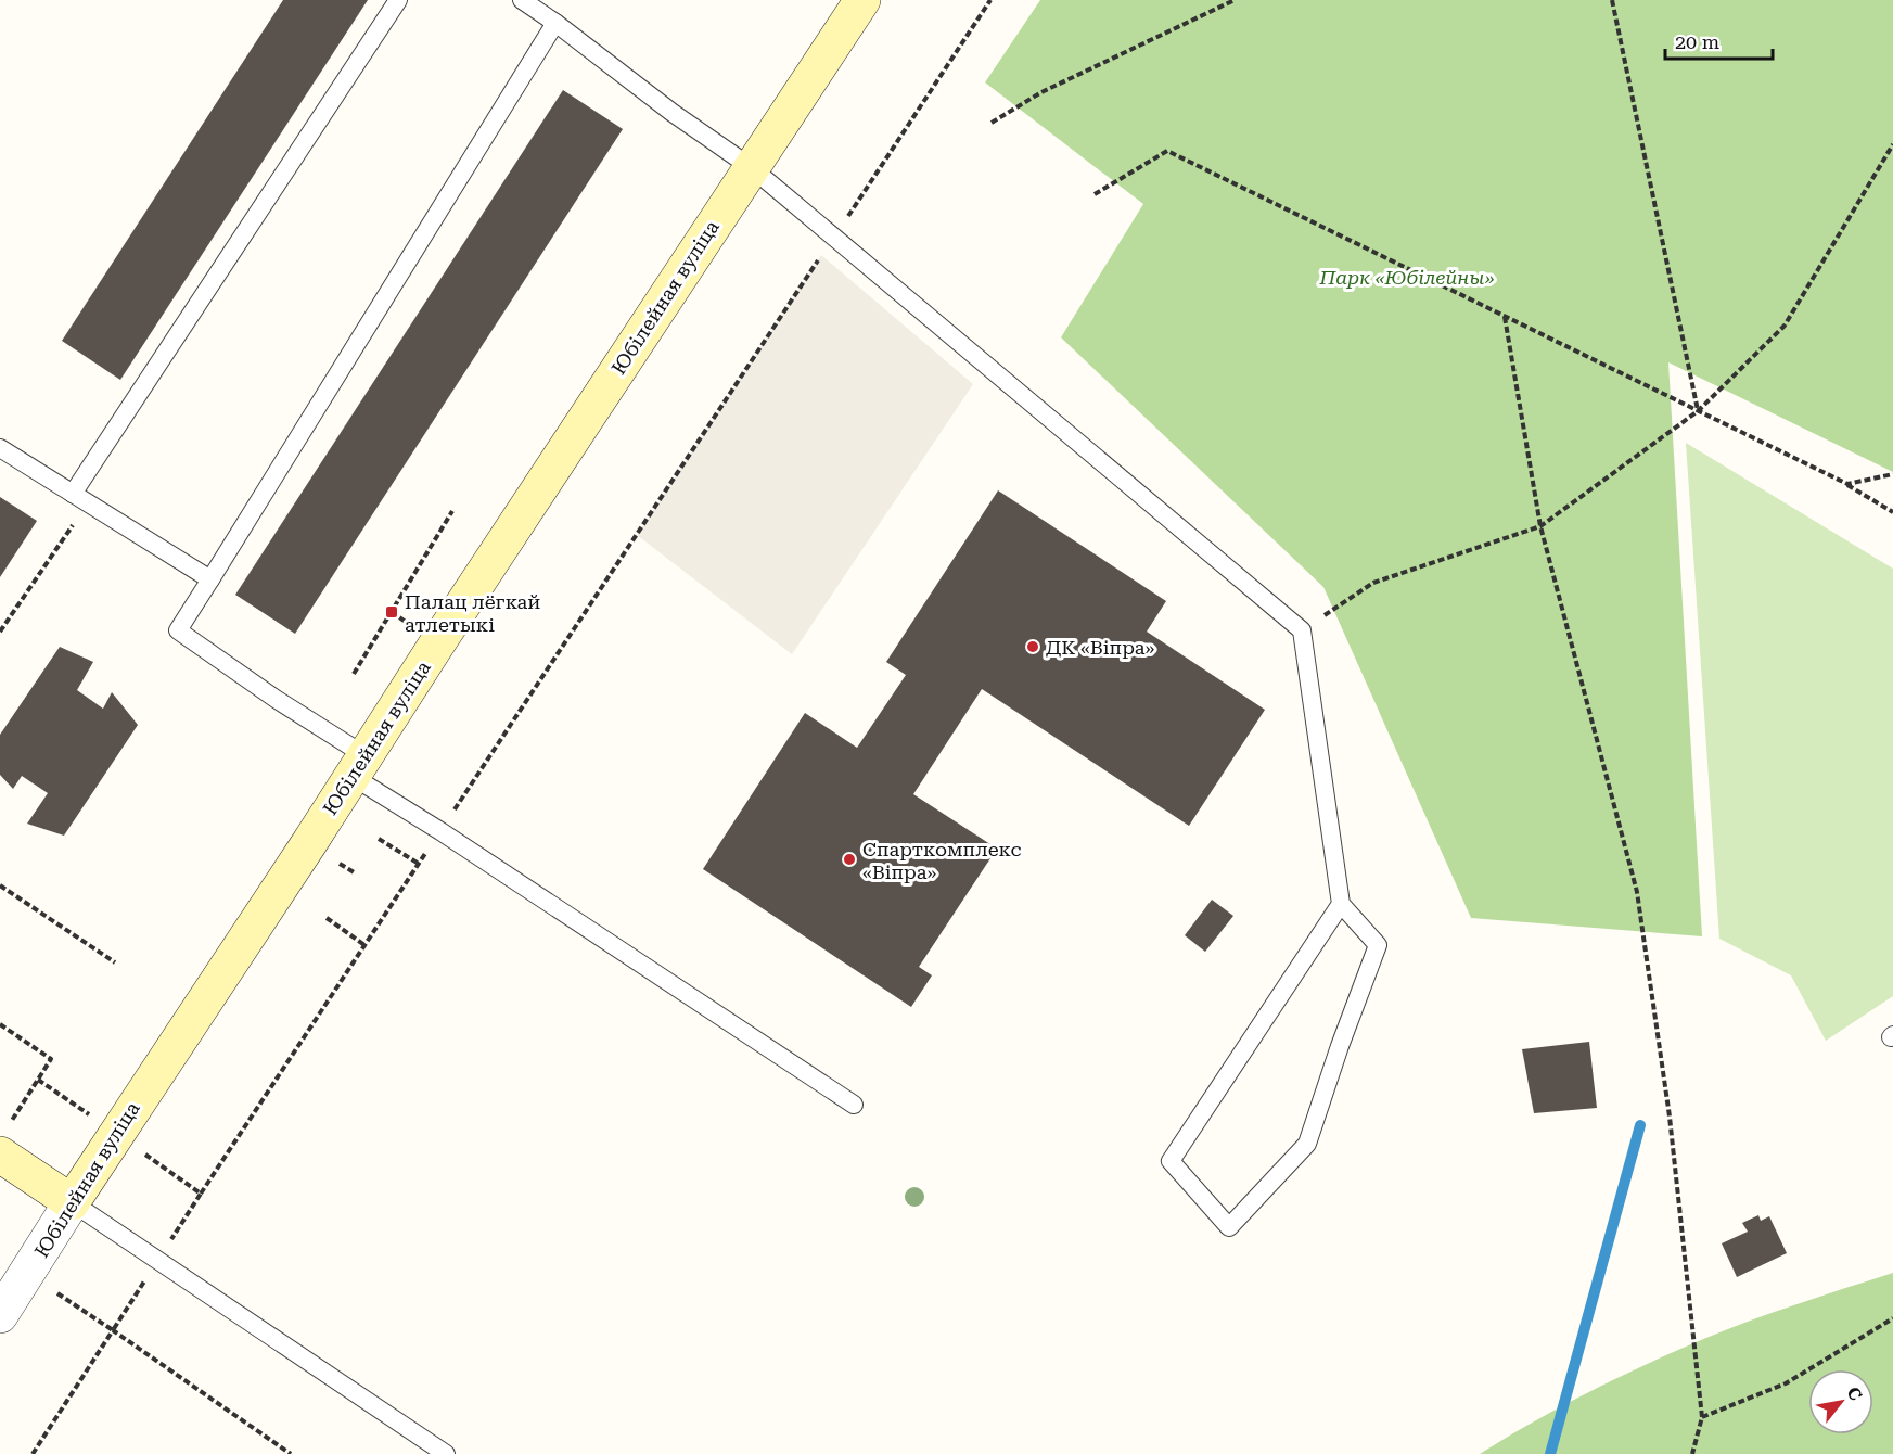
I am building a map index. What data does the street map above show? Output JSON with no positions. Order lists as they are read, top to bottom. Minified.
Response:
{"streets":{"main road":["Юбілейная вуліца"]},"parks":["Парк «Юбілейны»"],"places":{"transit":["Палац лёгкай атлетыкі"],"other":["ДК «Віпра»","Спарткомплекс «Віпра»"]},"scale_bar":"20 m","north":"top right"}
